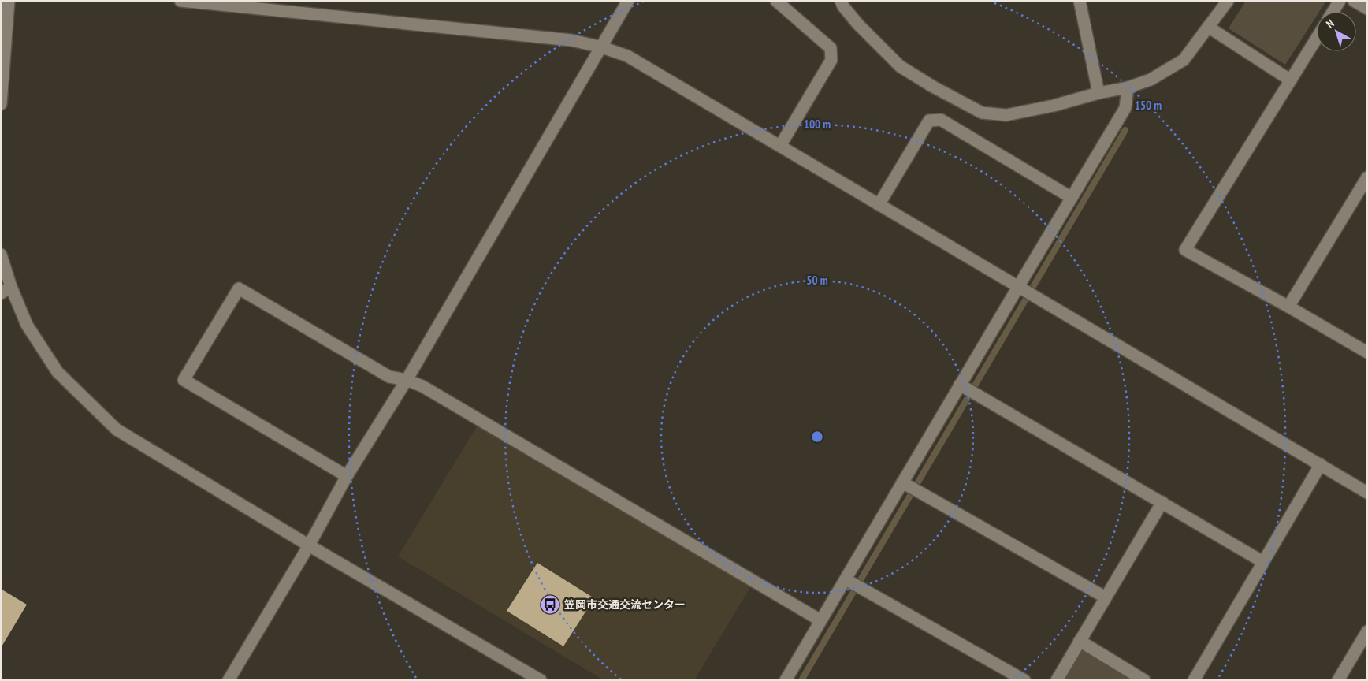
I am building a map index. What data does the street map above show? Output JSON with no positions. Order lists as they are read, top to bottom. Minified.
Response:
{"places":{"bus stop":["笠岡市交通交流センター"]},"north":"top left","rings":["150 m","100 m","50 m"]}
